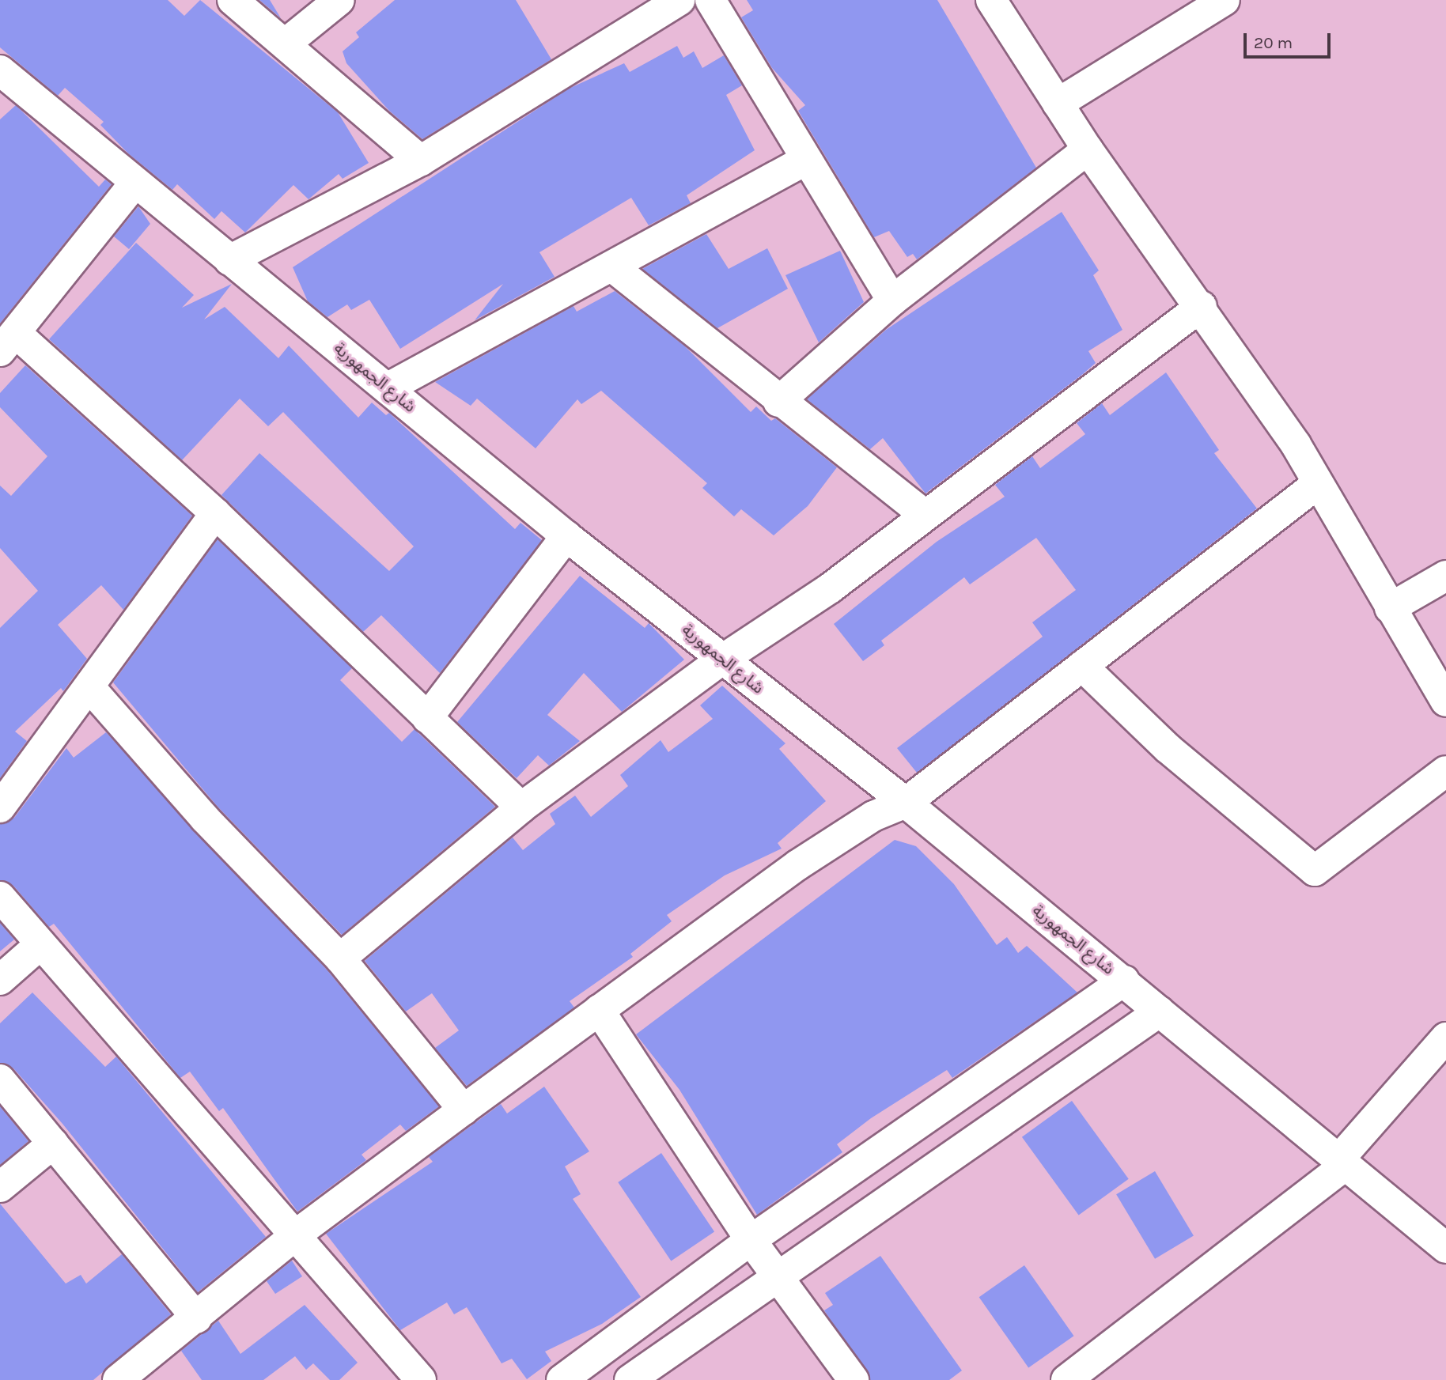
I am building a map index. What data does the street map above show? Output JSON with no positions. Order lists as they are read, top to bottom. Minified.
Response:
{"streets":{"street":["شارع الجمهورية"]},"scale_bar":"20 m"}
